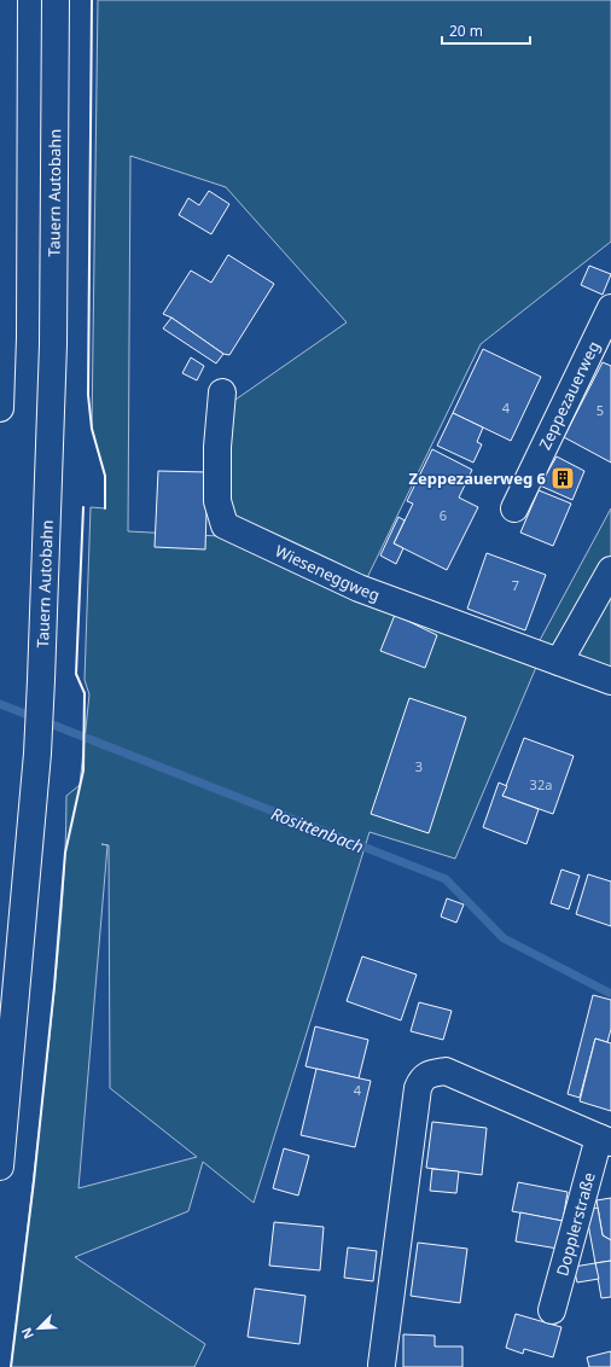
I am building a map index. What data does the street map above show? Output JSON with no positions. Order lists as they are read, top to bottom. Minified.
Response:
{"streets":{"main road":["Tauern Autobahn","Zeppezauerweg","Wieseneggweg","Dopplerstraße"]},"water":["Rosittenbach"],"places":{"building":["Zeppezauerweg 6"]},"house_numbers":["4","5","6","7","3","32a","4"],"scale_bar":"20 m","north":"bottom left"}
